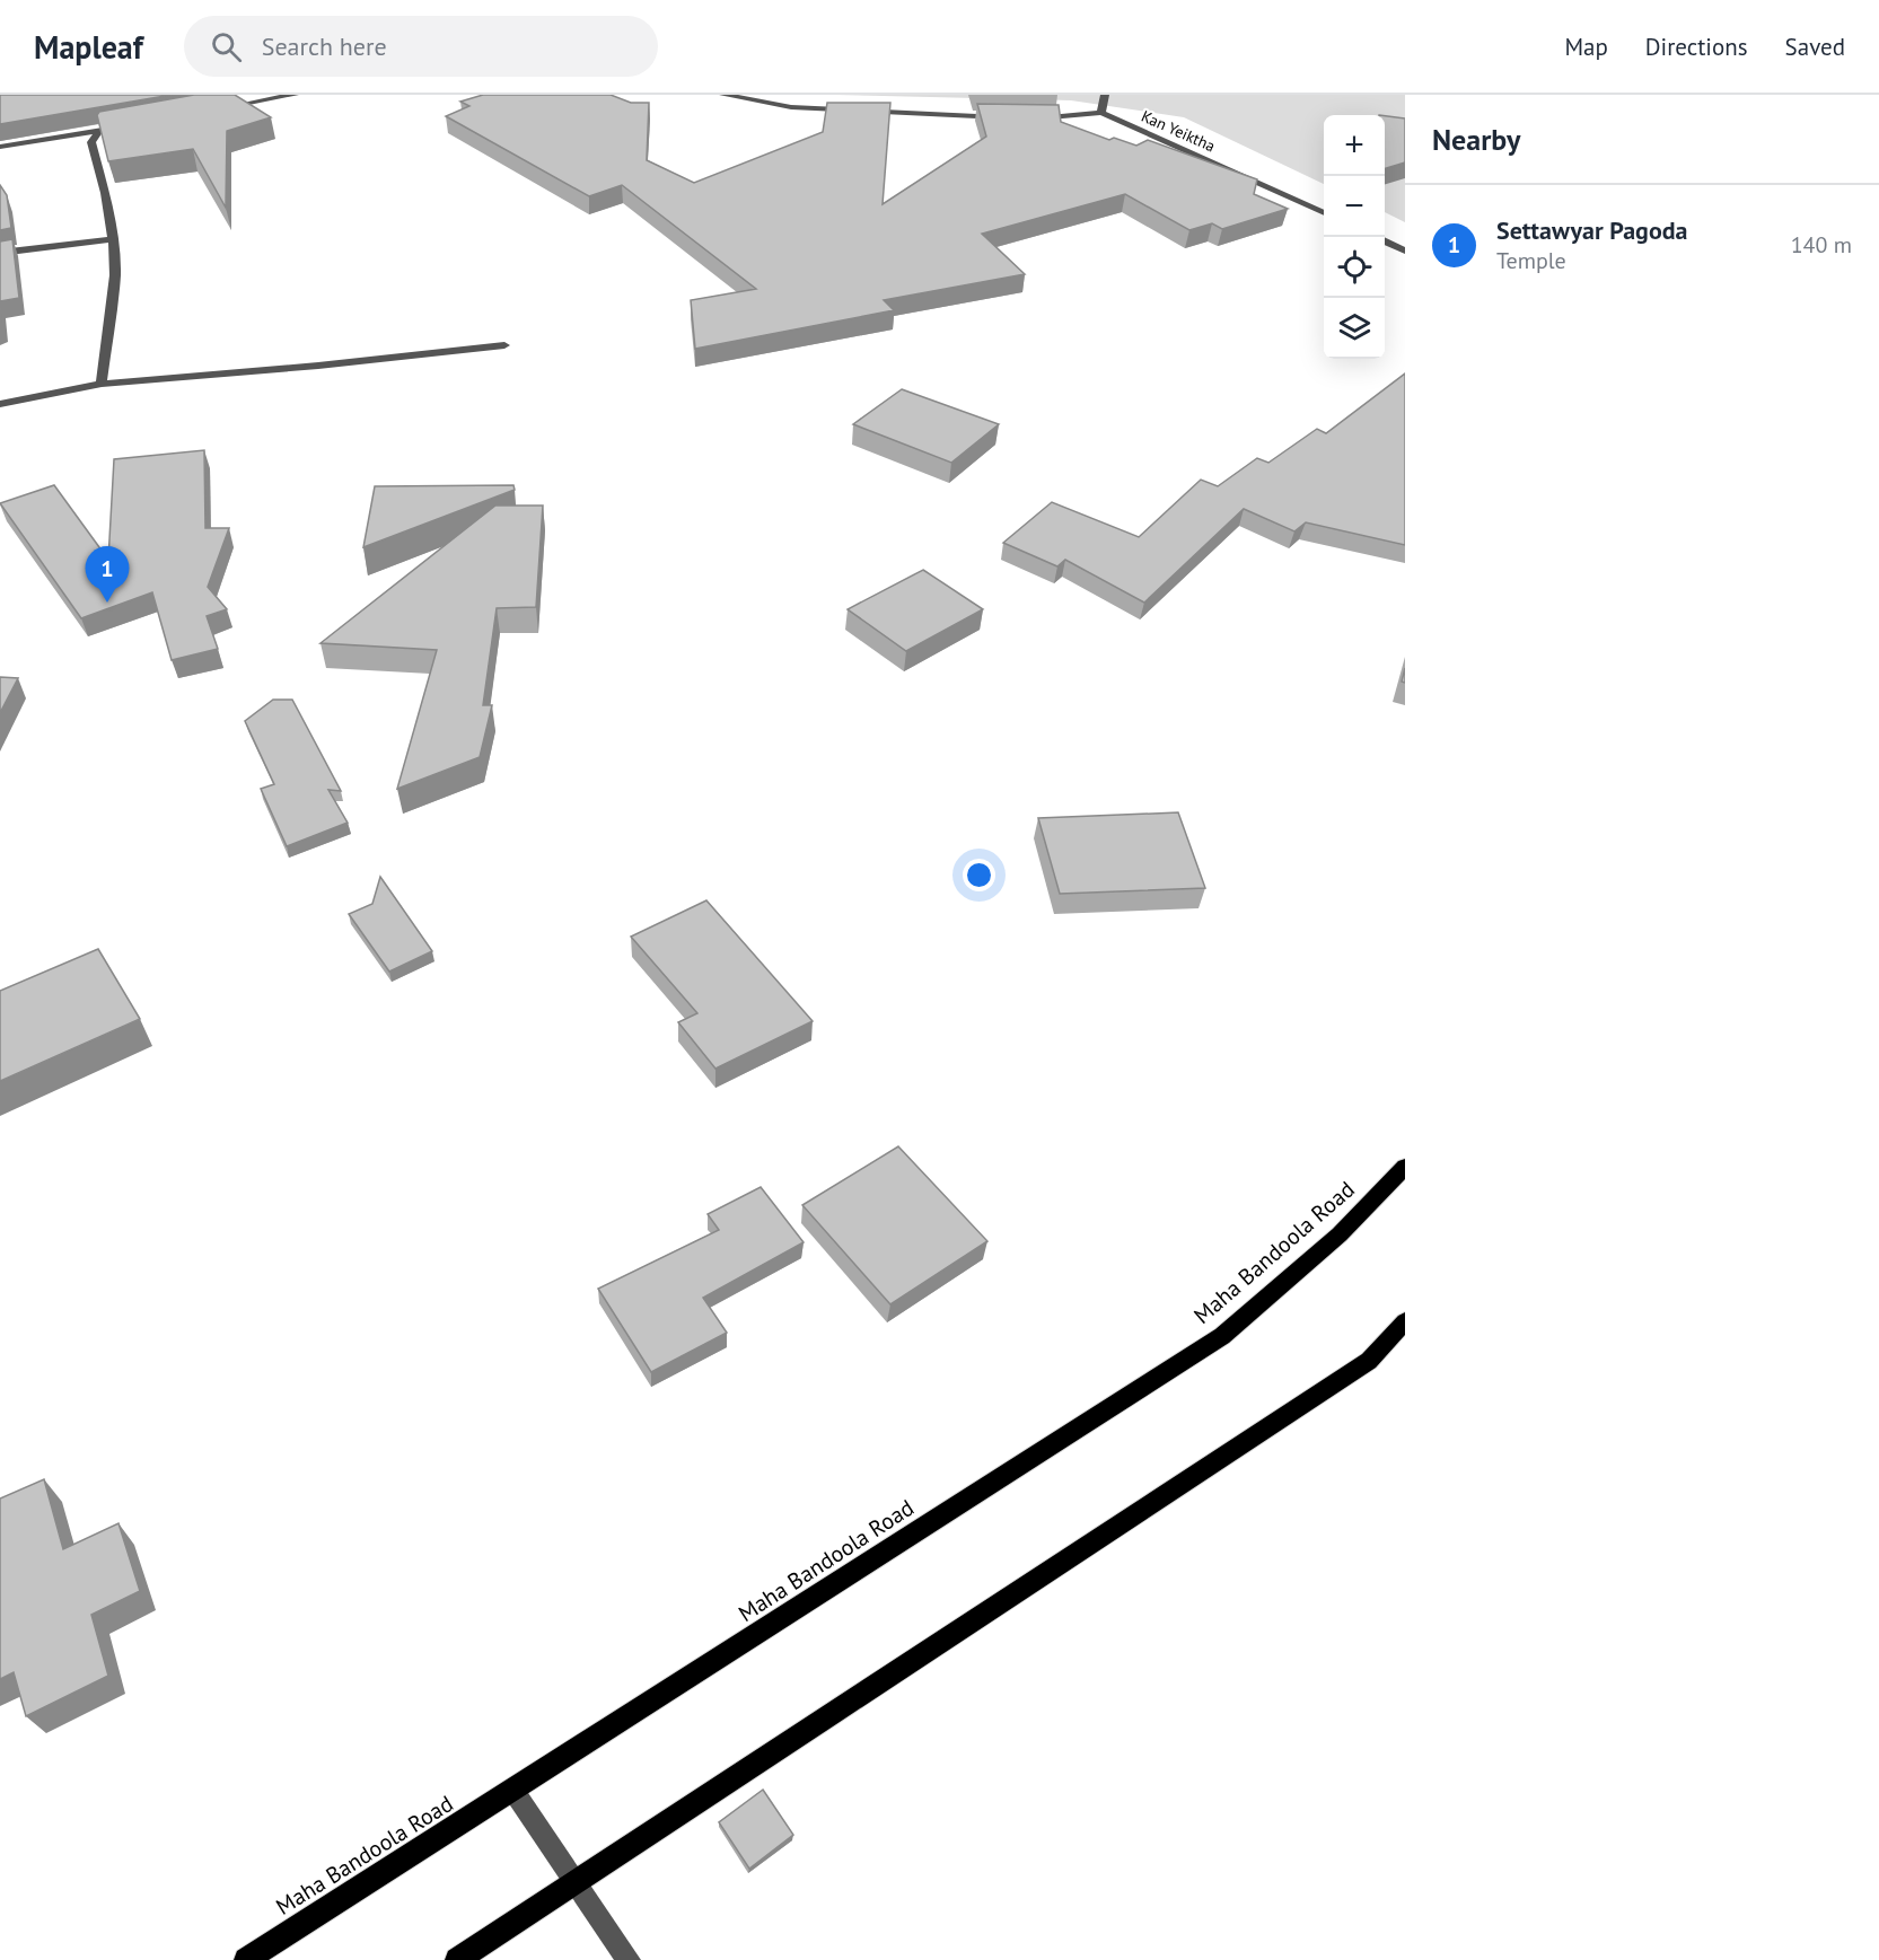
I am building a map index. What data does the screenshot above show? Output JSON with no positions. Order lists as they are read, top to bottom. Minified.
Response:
{"streets":{"main road":["Maha Bandoola Road"],"street":["Kan Yeiktha"]},"page":{"header":"Mapleaf","search":"Search here","nav":["Map","Directions","Saved"],"heading":"Nearby","map_buttons":["+","−"],"list":[{"mark":"1","name":"Settawyar Pagoda","note":"Temple","value":"140 m"}],"pins":"1"}}
